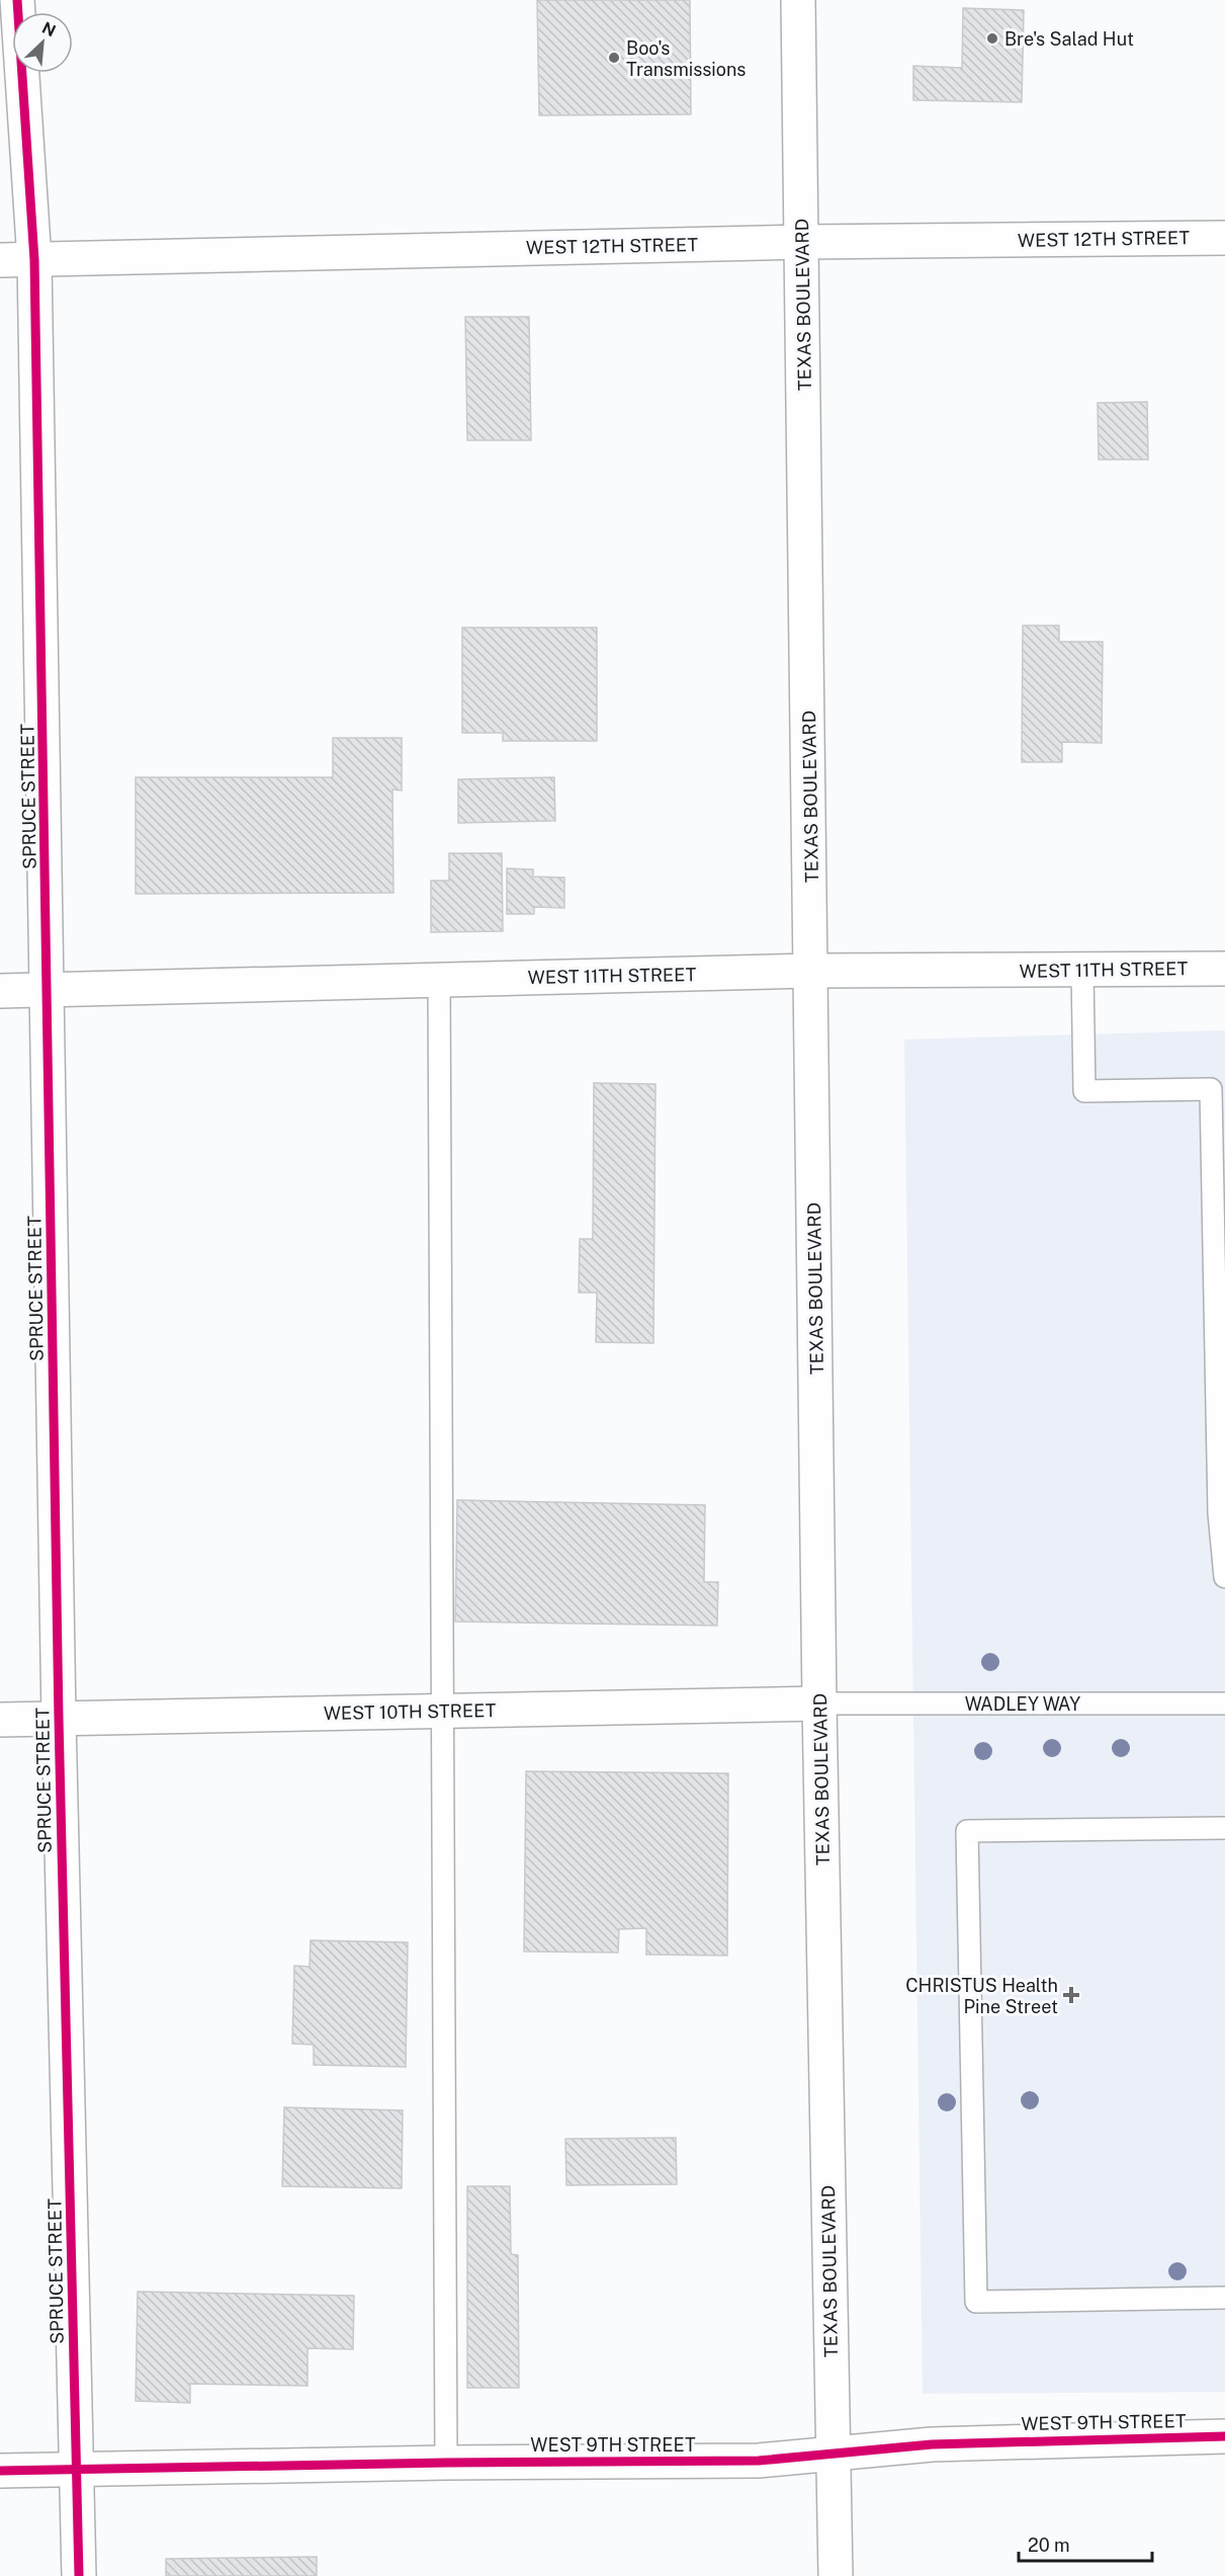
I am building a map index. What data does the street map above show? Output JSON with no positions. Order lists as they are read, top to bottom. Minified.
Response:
{"streets":{"street":["WEST 12TH STREET","TEXAS BOULEVARD","SPRUCE STREET","WEST 11TH STREET","WEST 10TH STREET","WEST 9TH STREET"],"lane":["WADLEY WAY"]},"crossings":[["WEST 12TH STREET","TEXAS BOULEVARD"],["WEST 12TH STREET","SPRUCE STREET"],["TEXAS BOULEVARD","WEST 11TH STREET"],["TEXAS BOULEVARD","WADLEY WAY"],["TEXAS BOULEVARD","WEST 10TH STREET"],["TEXAS BOULEVARD","WEST 9TH STREET"],["SPRUCE STREET","WEST 11TH STREET"],["SPRUCE STREET","WEST 10TH STREET"],["SPRUCE STREET","WEST 9TH STREET"],["WADLEY WAY","WEST 10TH STREET"]],"places":{"other":["Bre's Salad Hut","Boo's Transmissions"],"health":["CHRISTUS Health Pine Street"]},"scale_bar":"20 m","north":"top right"}
